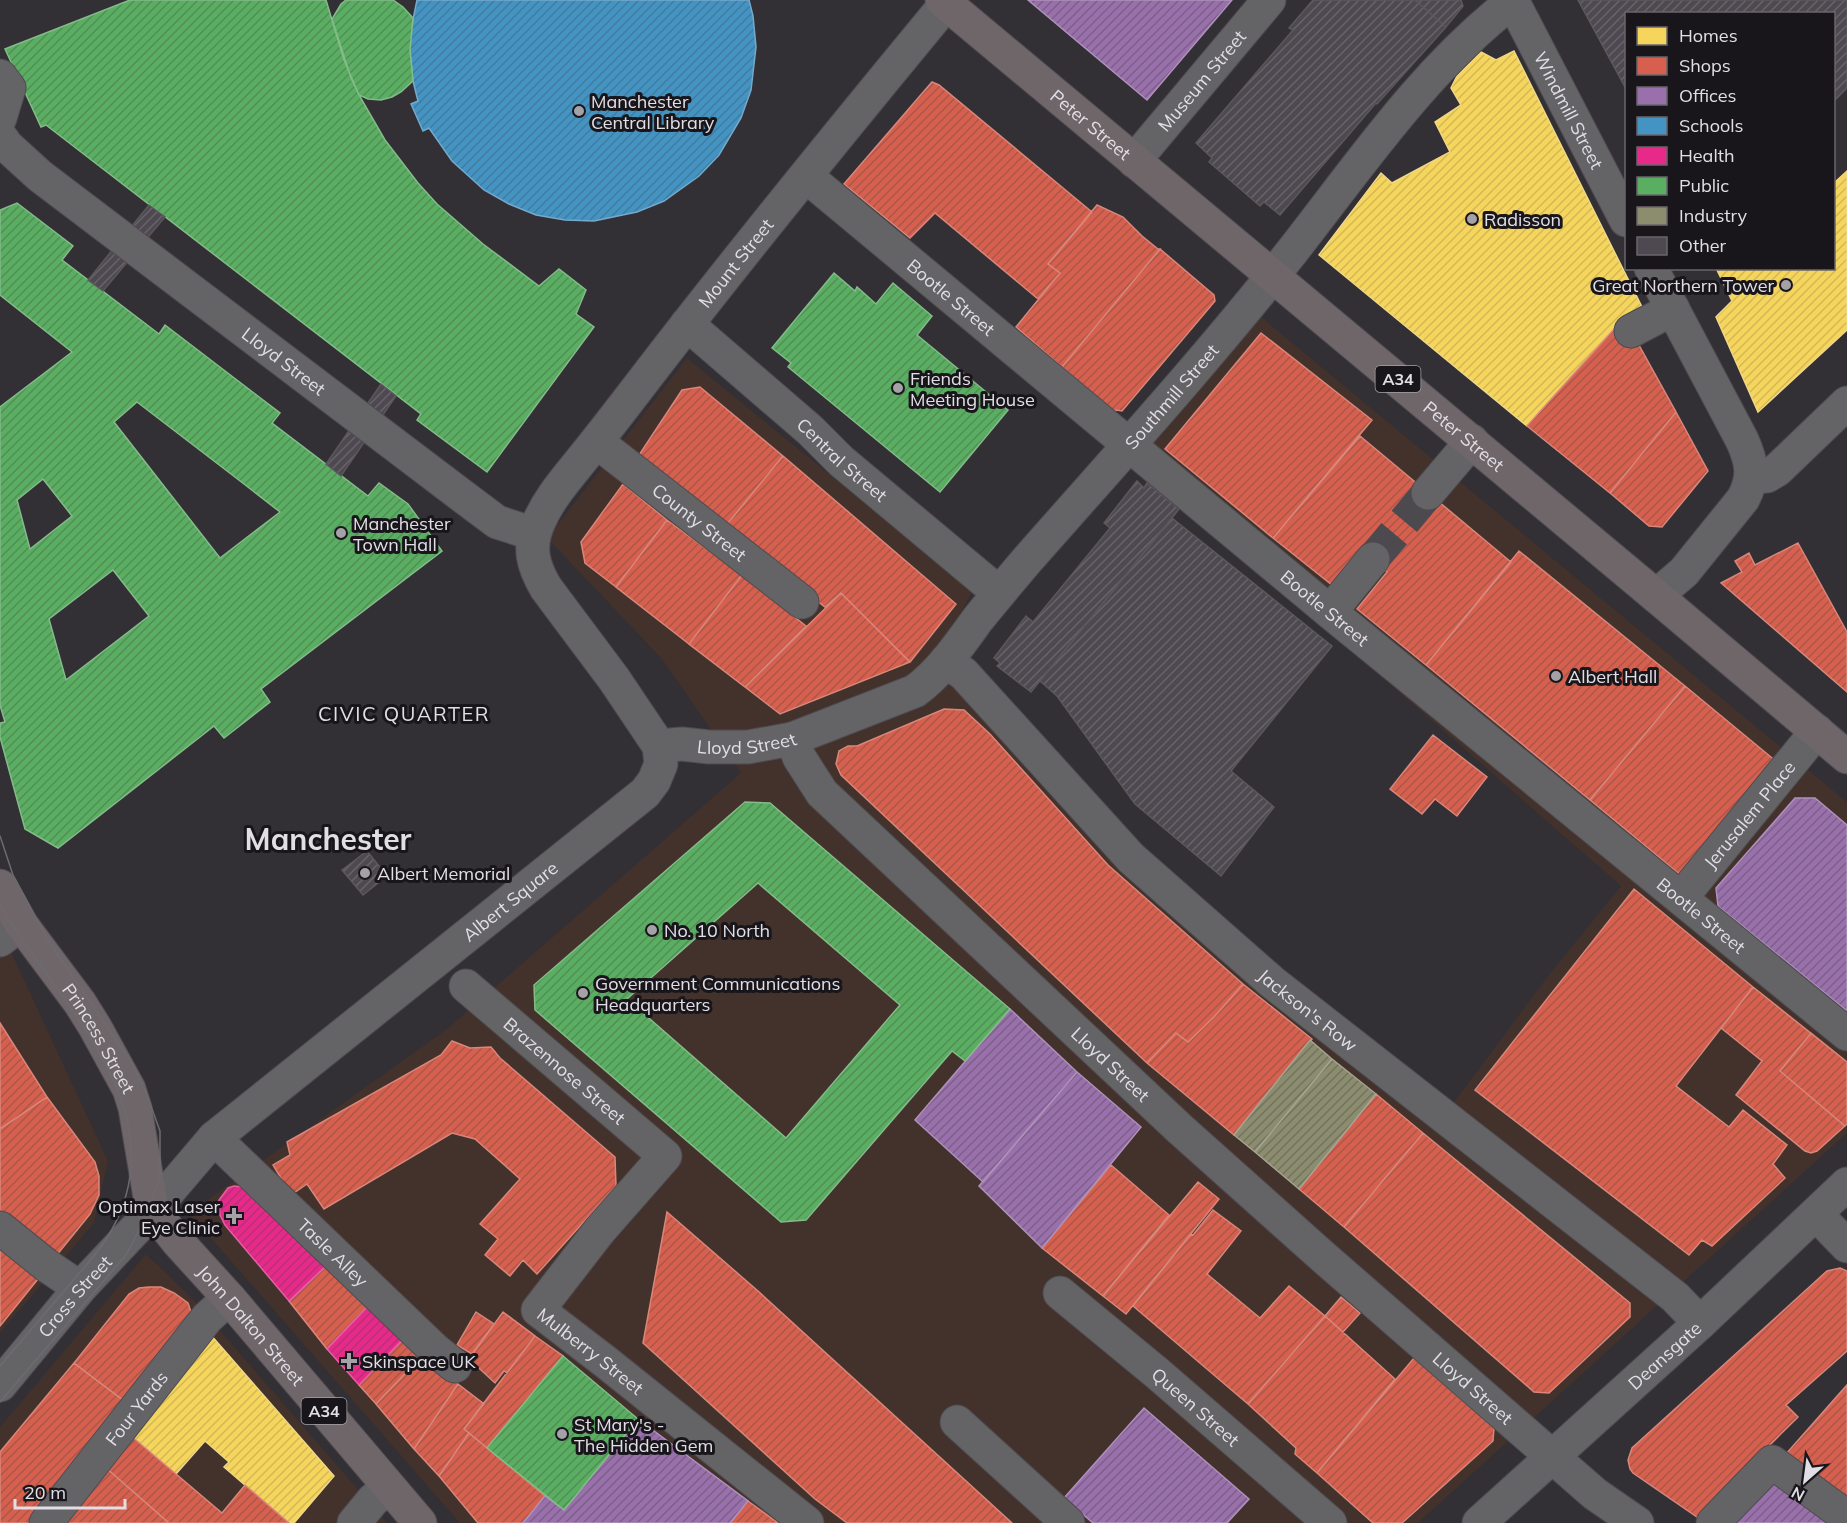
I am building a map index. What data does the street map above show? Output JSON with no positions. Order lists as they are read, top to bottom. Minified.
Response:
{"streets":{"main road":["Peter Street","A34","Princess Street","John Dalton Street"],"street":["Museum Street","Windmill Street","Mount Street","Bootle Street","Lloyd Street","Southmill Street","Central Street","County Street","Jerusalem Place","Albert Square","Jackson's Row","Brazennose Street","Tasle Alley","Cross Street","Mulberry Street","Deansgate","Queen Street","Four Yards"]},"crossings":[["Museum Street","Peter Street"],["Windmill Street","Southmill Street"],["Peter Street","Mount Street"],["Peter Street","Southmill Street"],["Peter Street","Jerusalem Place"],["Mount Street","Bootle Street"],["Mount Street","Lloyd Street"],["Mount Street","Central Street"],["Mount Street","County Street"],["Bootle Street","Southmill Street"],["Bootle Street","Jerusalem Place"],["Lloyd Street","Southmill Street"],["Lloyd Street","Albert Square"],["Lloyd Street","Deansgate"],["Southmill Street","Central Street"],["Southmill Street","Jackson's Row"],["Albert Square","Princess Street"],["Albert Square","Tasle Alley"],["Albert Square","Cross Street"],["Albert Square","John Dalton Street"],["Jackson's Row","Deansgate"],["Princess Street","Cross Street"],["Princess Street","John Dalton Street"],["Brazennose Street","Mulberry Street"],["Cross Street","John Dalton Street"],["John Dalton Street","Four Yards"]],"districts":["CIVIC QUARTER","Manchester"],"places":{"other":["Manchester Central Library","Radisson","Great Northern Tower","Friends Meeting House","Manchester Town Hall","Albert Hall","Albert Memorial","No. 10 North","Government Communications Headquarters","St Mary's - The Hidden Gem"],"health":["Optimax Laser Eye Clinic","Skinspace UK"]},"legend":["Homes","Shops","Offices","Schools","Health","Public","Industry","Other"],"scale_bar":"20 m","north":"bottom left"}
